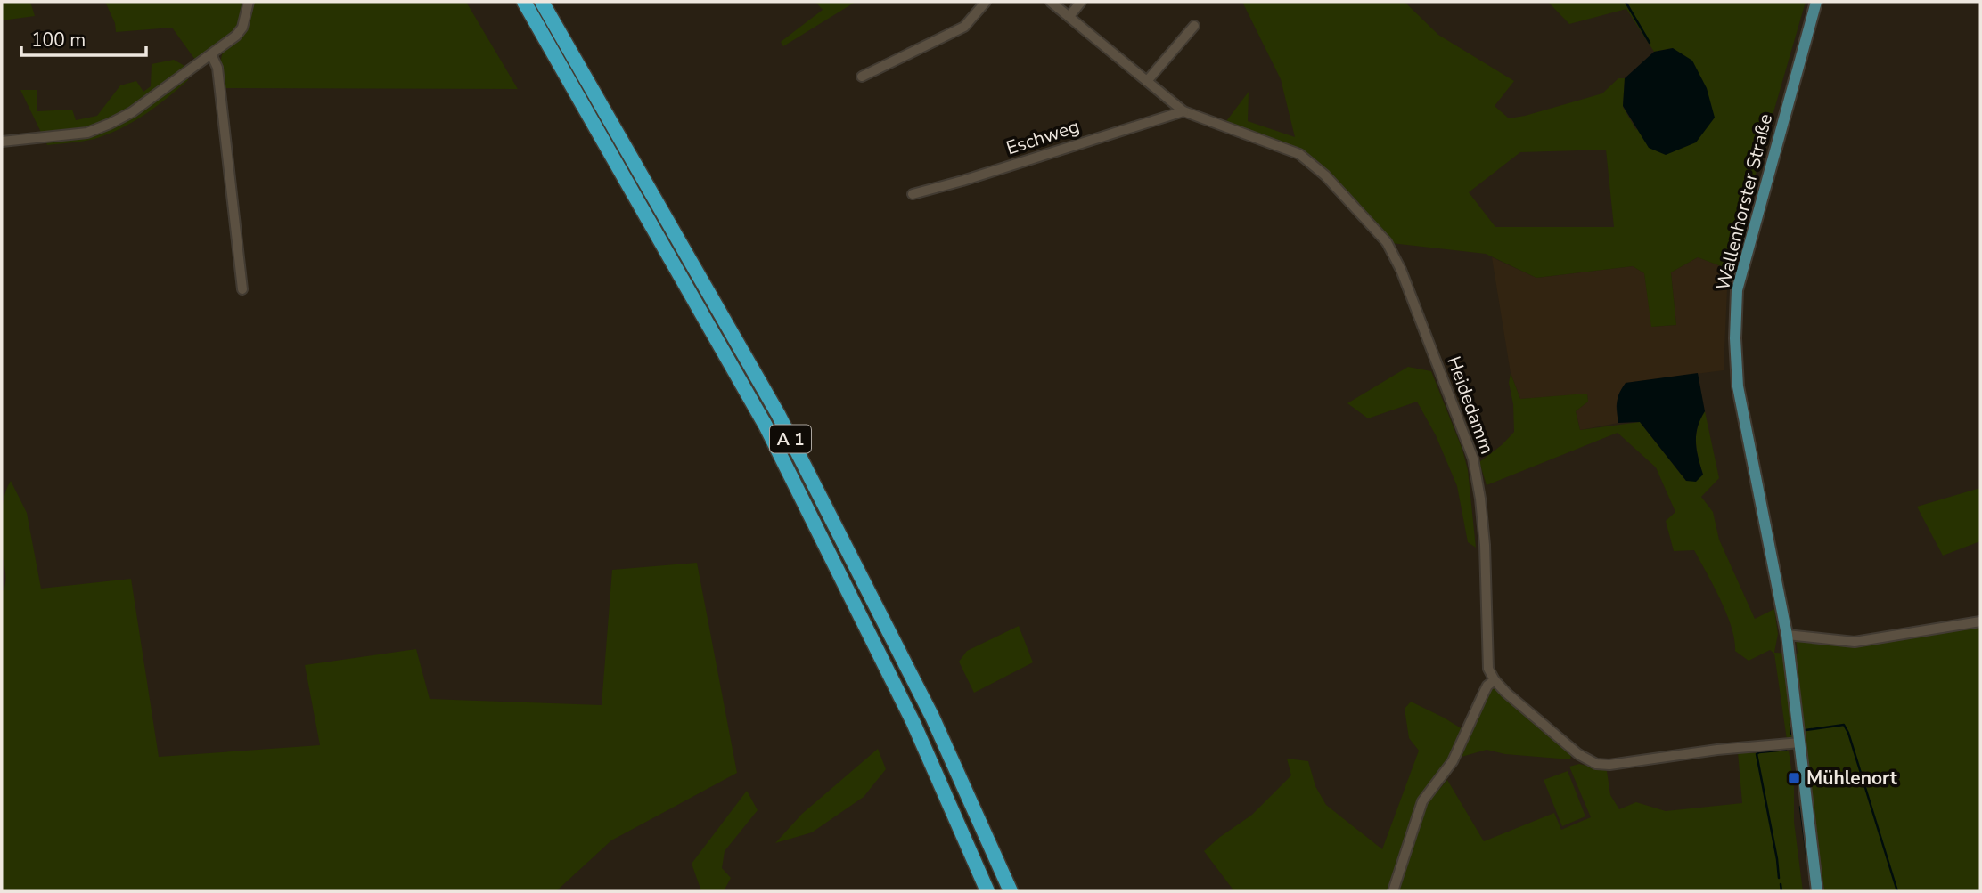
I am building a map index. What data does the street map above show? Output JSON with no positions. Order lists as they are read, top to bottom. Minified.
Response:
{"streets":{"highway":["A 1"],"main road":["Wallenhorster Straße"],"street":["Eschweg","Heidedamm"]},"crossings":[["Eschweg","Heidedamm"]],"places":{"transit":["Mühlenort"]},"scale_bar":"100 m"}
